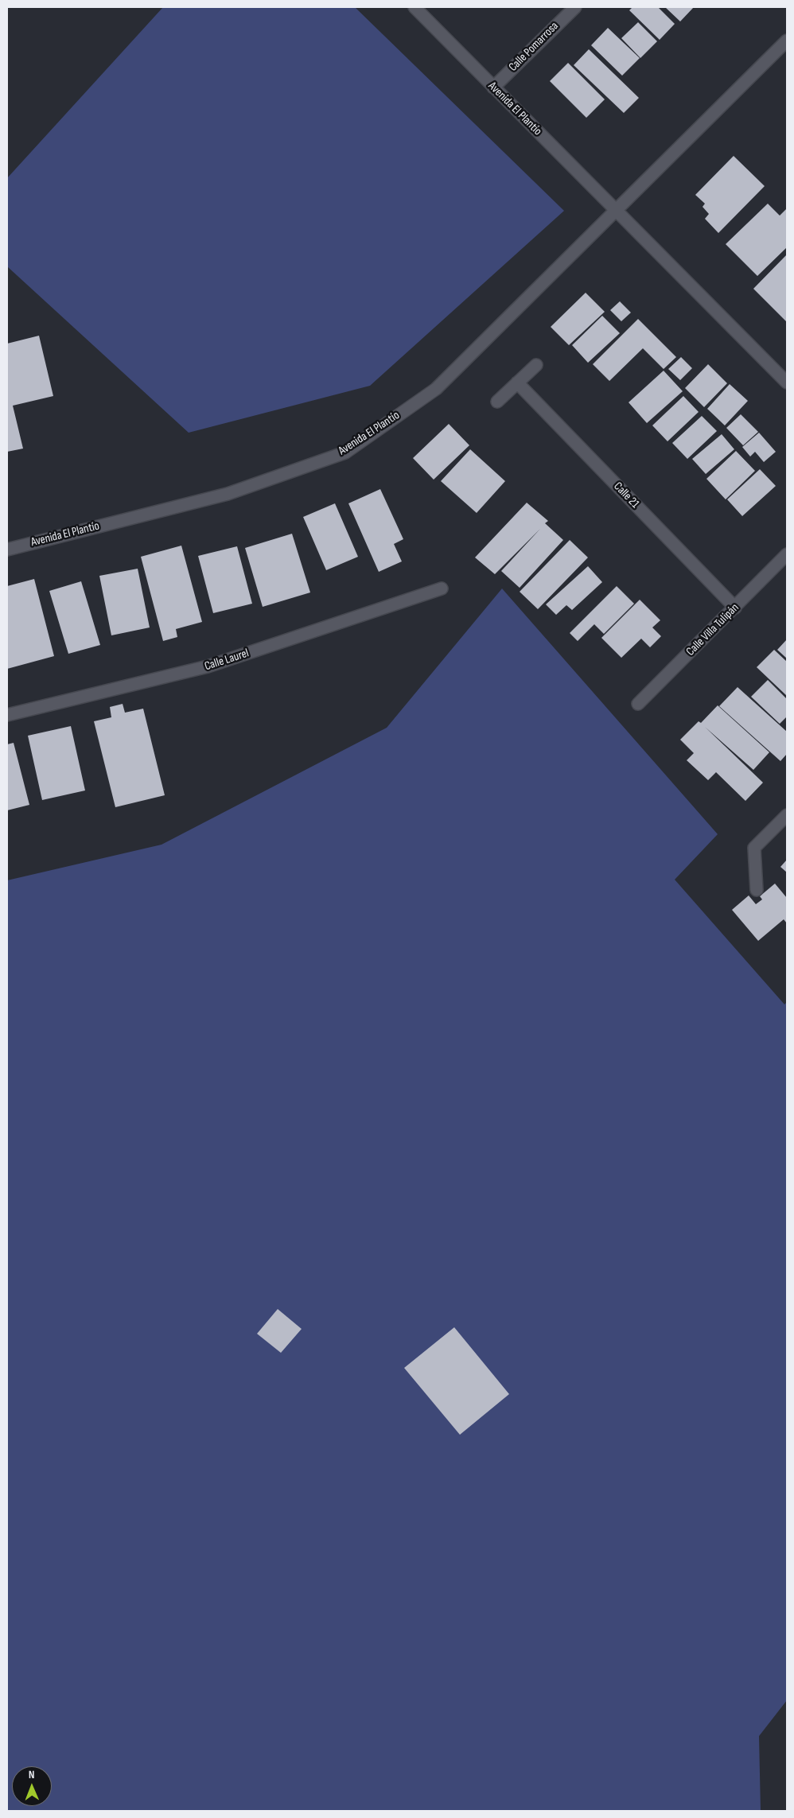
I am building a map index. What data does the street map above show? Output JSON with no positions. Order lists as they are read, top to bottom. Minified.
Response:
{"streets":{"street":["Calle Pomarrosa","Avenida El Plantío","Calle 21","Calle Villa Tulipán","Calle Laurel"]},"crossings":[["Calle Pomarrosa","Avenida El Plantío"],["Calle 21","Calle Villa Tulipán"]],"north":"top"}
